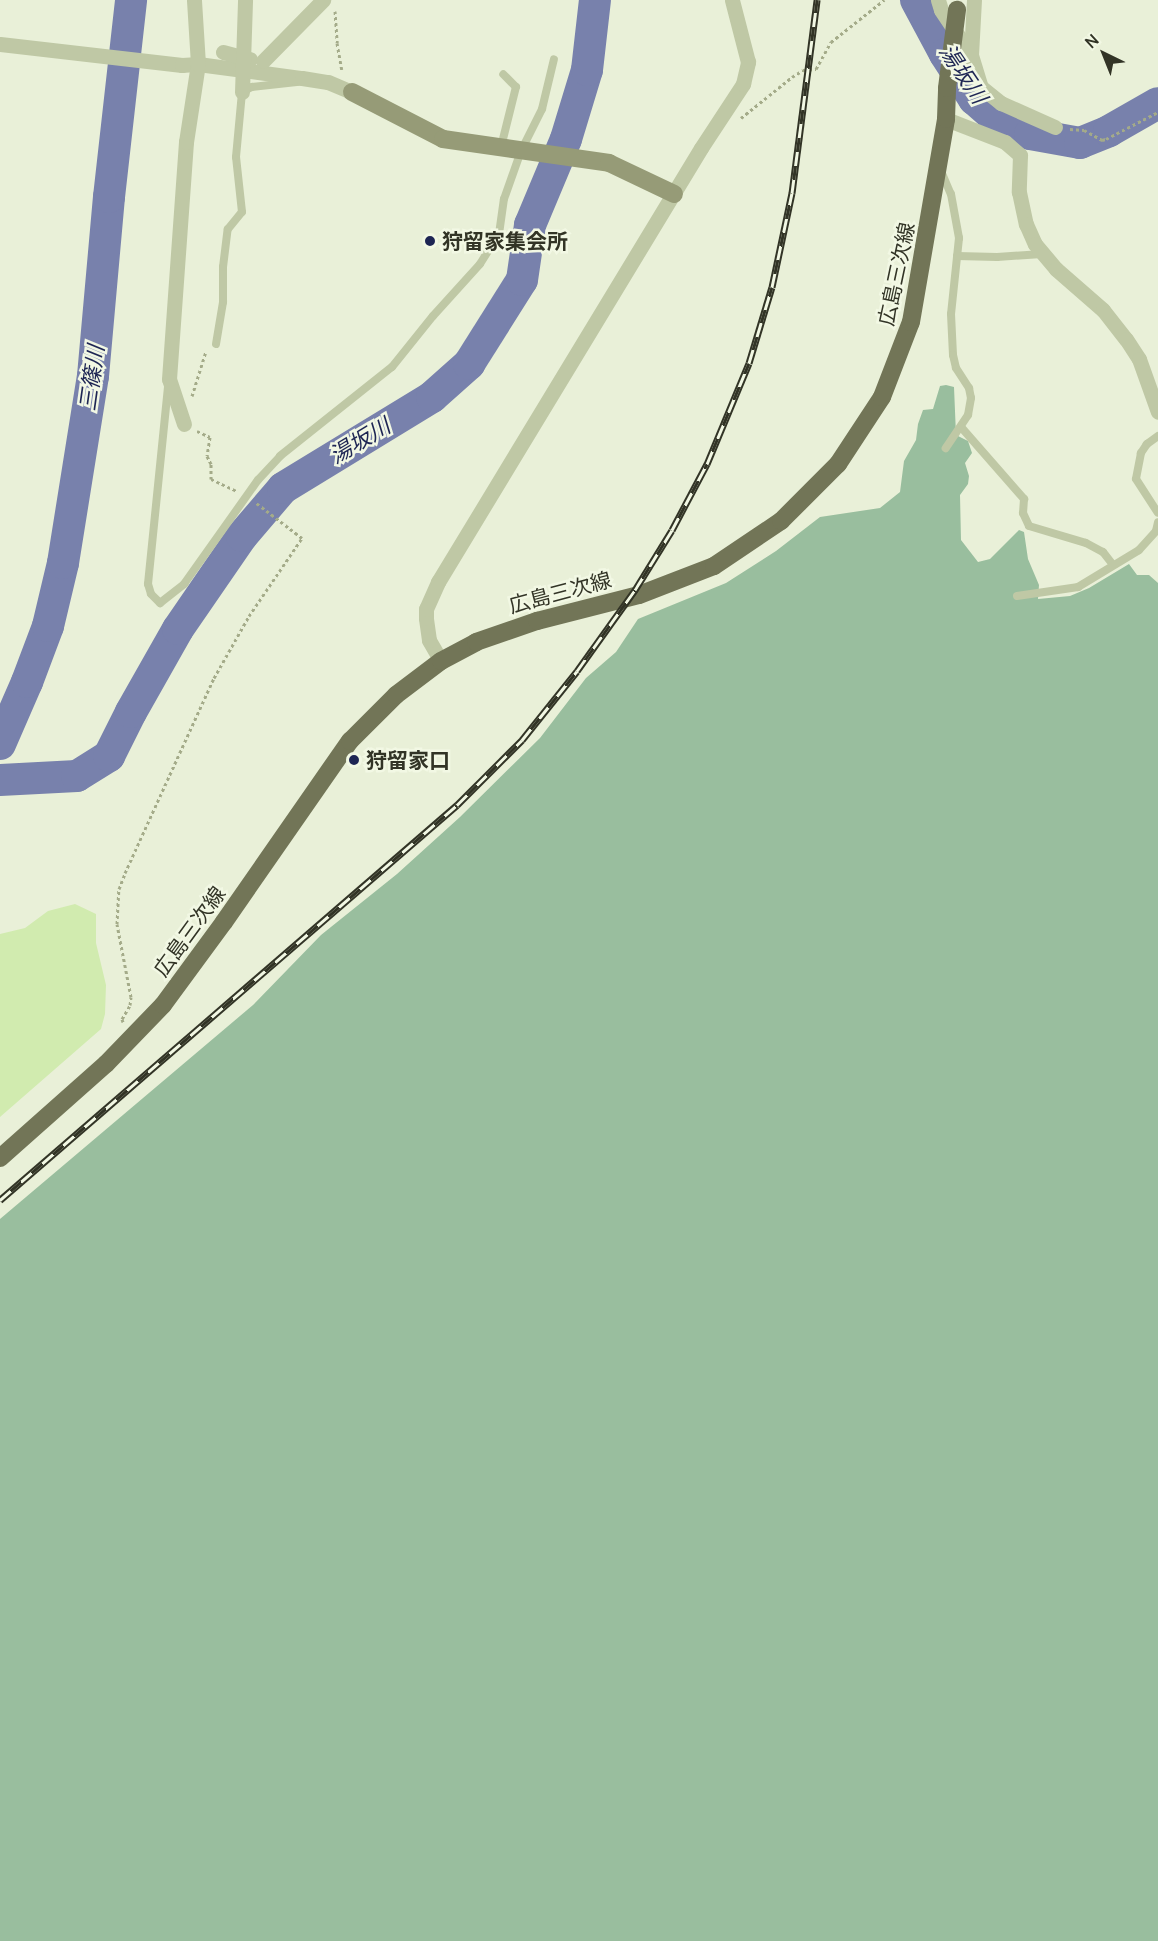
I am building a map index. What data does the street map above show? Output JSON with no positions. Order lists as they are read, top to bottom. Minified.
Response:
{"streets":{"main road":["広島三次線"]},"water":["湯坂川","三篠川"],"places":["狩留家集会所","狩留家口"],"north":"top left"}
